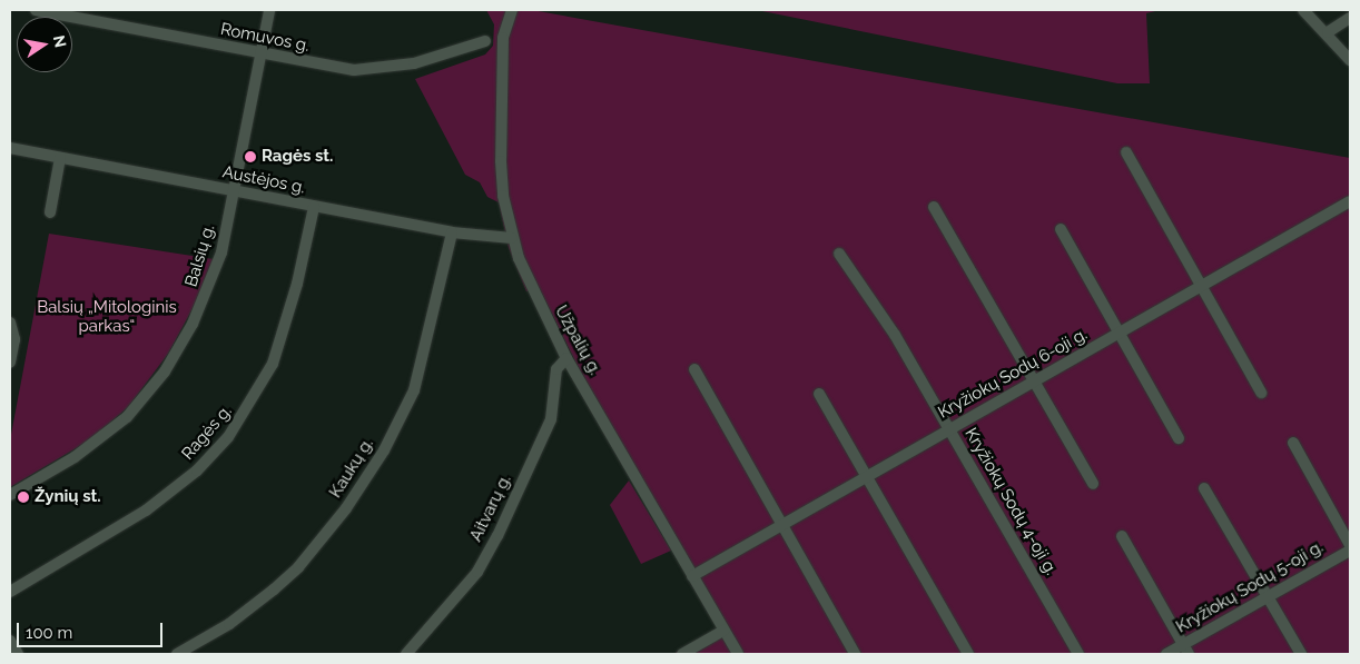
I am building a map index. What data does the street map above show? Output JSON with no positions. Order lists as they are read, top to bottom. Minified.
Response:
{"streets":{"street":["Romuvos g.","Austėjos g.","Balsių g.","Užpalių g.","Kryžiokų Sodų 6-oji g.","Ragės g.","Kaukų g.","Kryžiokų Sodų 4-oji g.","Aitvarų g.","Kryžiokų Sodų 5-oji g."]},"crossings":[["Romuvos g.","Balsių g."],["Austėjos g.","Balsių g."],["Austėjos g.","Užpalių g."],["Austėjos g.","Ragės g."],["Austėjos g.","Kaukų g."],["Užpalių g.","Kryžiokų Sodų 6-oji g."],["Užpalių g.","Aitvarų g."],["Kryžiokų Sodų 6-oji g.","Kryžiokų Sodų 4-oji g."]],"parks":["Balsių „Mitologinis parkas“"],"places":["Ragės st.","Žynių st."],"scale_bar":"100 m","north":"right"}
